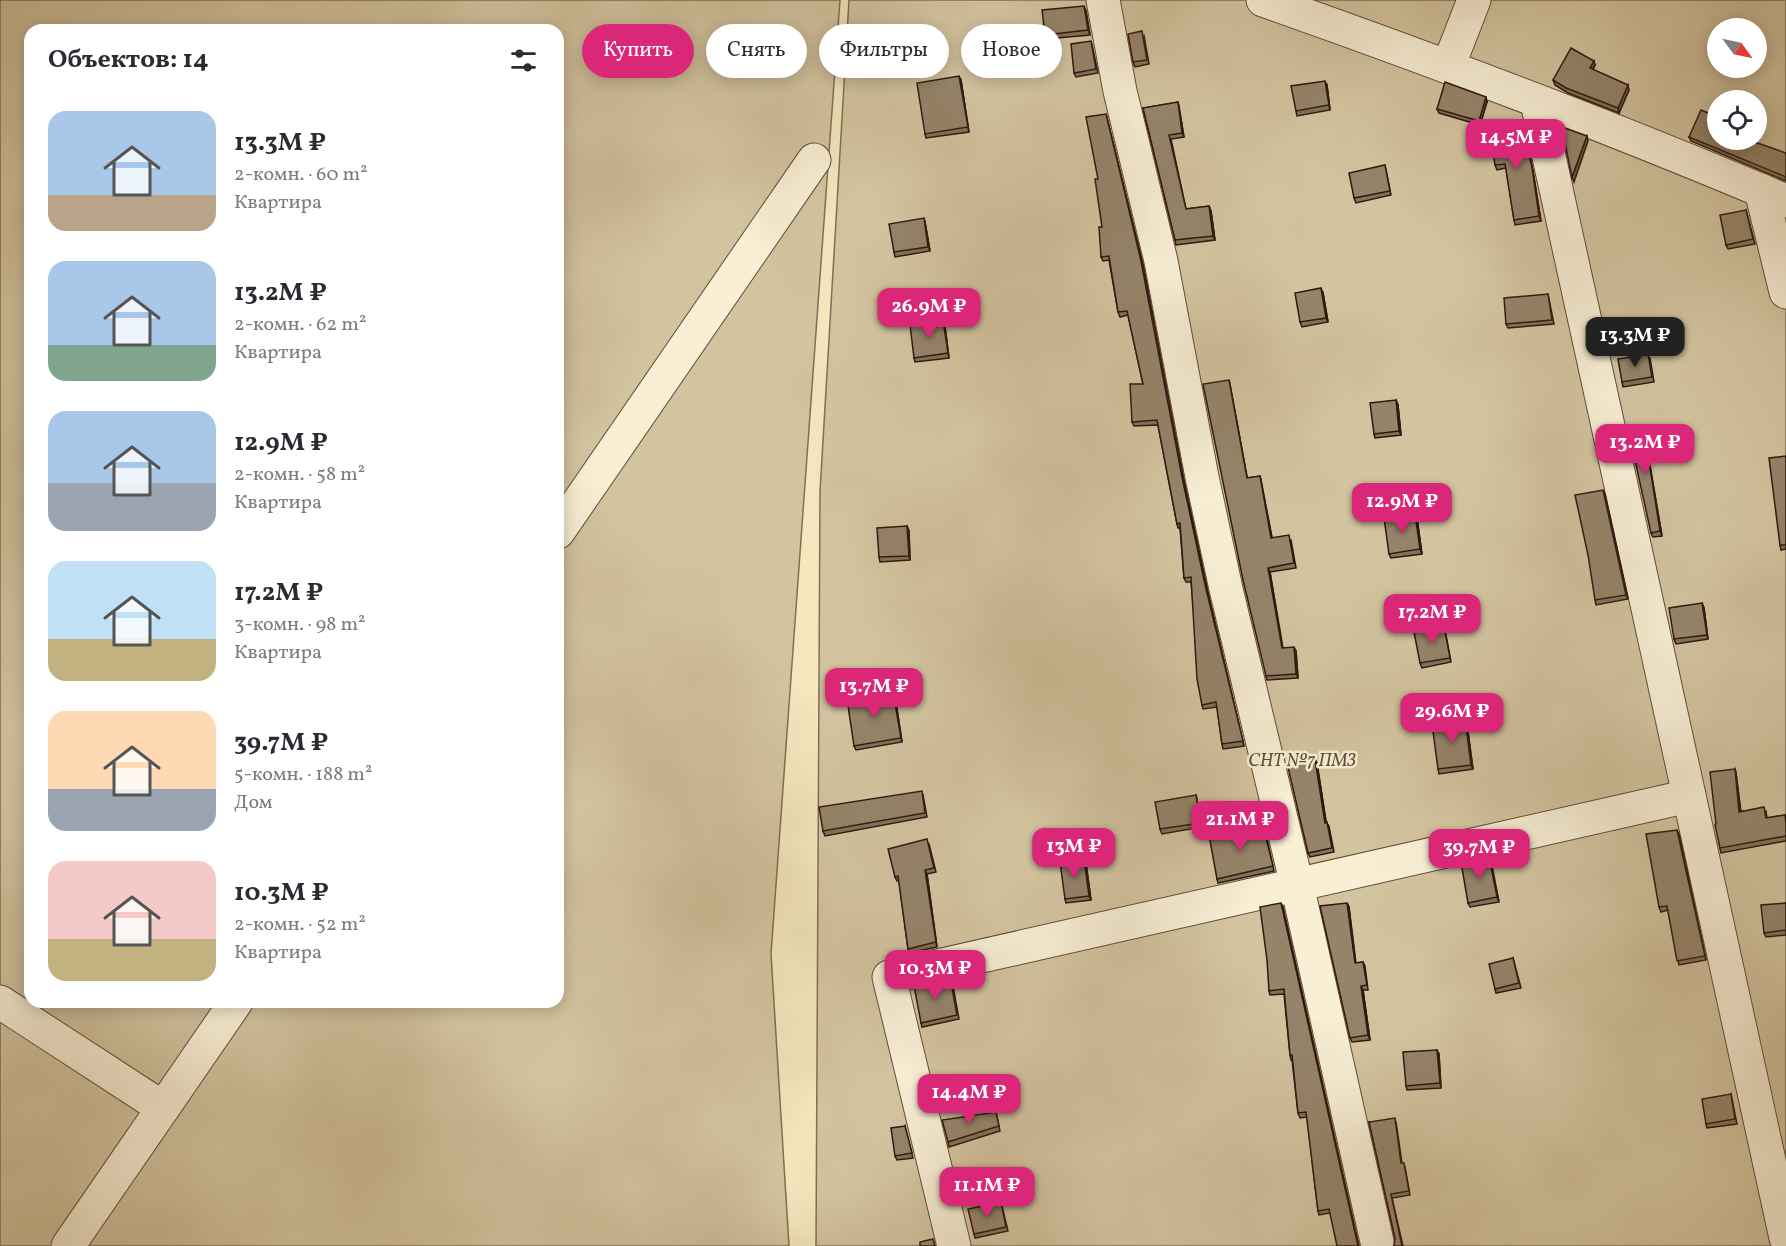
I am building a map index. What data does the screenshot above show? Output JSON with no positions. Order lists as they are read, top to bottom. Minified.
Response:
{"parks":["СНТ №7 ПМЗ"],"north":"bottom right","page":{"chip":["Купить","Снять","Фильтры","Новое"],"heading":"Объектов: 14","list":[{"name":"13.3M ₽","note":"2-комн. · 60 m² · Квартира"},{"name":"13.2M ₽","note":"2-комн. · 62 m² · Квартира"},{"name":"12.9M ₽","note":"2-комн. · 58 m² · Квартира"},{"name":"17.2M ₽","note":"3-комн. · 98 m² · Квартира"},{"name":"39.7M ₽","note":"5-комн. · 188 m² · Дом"},{"name":"10.3M ₽","note":"2-комн. · 52 m² · Квартира"}],"price":["14.5M ₽","26.9M ₽","13.3M ₽","13.2M ₽","12.9M ₽","17.2M ₽","13.7M ₽","29.6M ₽","21.1M ₽","13M ₽","39.7M ₽","10.3M ₽","14.4M ₽","11.1M ₽"]}}
